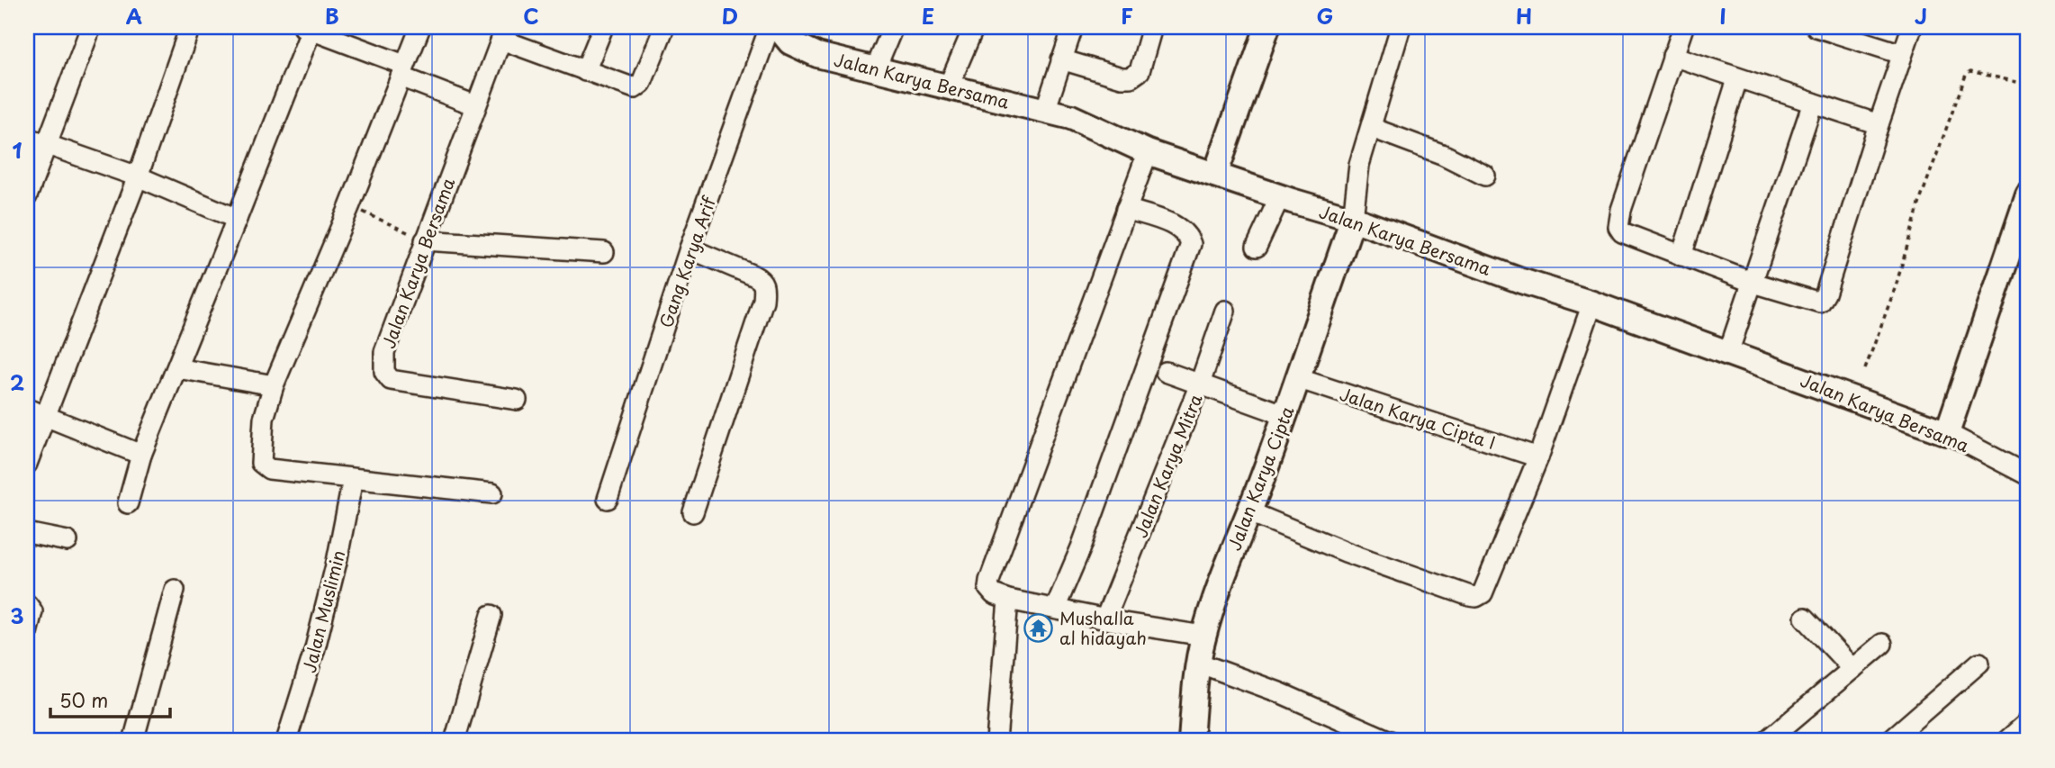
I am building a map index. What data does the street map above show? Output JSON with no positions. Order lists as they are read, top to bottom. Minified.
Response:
{"streets":{"street":["Jalan Karya Bersama","Gang Karya Arif","Jalan Karya Cipta I","Jalan Karya Mitra","Jalan Karya Cipta","Jalan Muslimin"]},"crossings":[["Jalan Karya Bersama","Jalan Karya Cipta"],["Jalan Karya Cipta I","Jalan Karya Cipta"]],"places":{"temple":["Mushalla al hidayah"]},"scale_bar":"50 m","grid":{"columns":["A","B","C","D","E","F","G","H","I","J"],"rows":["1","2","3"]}}
